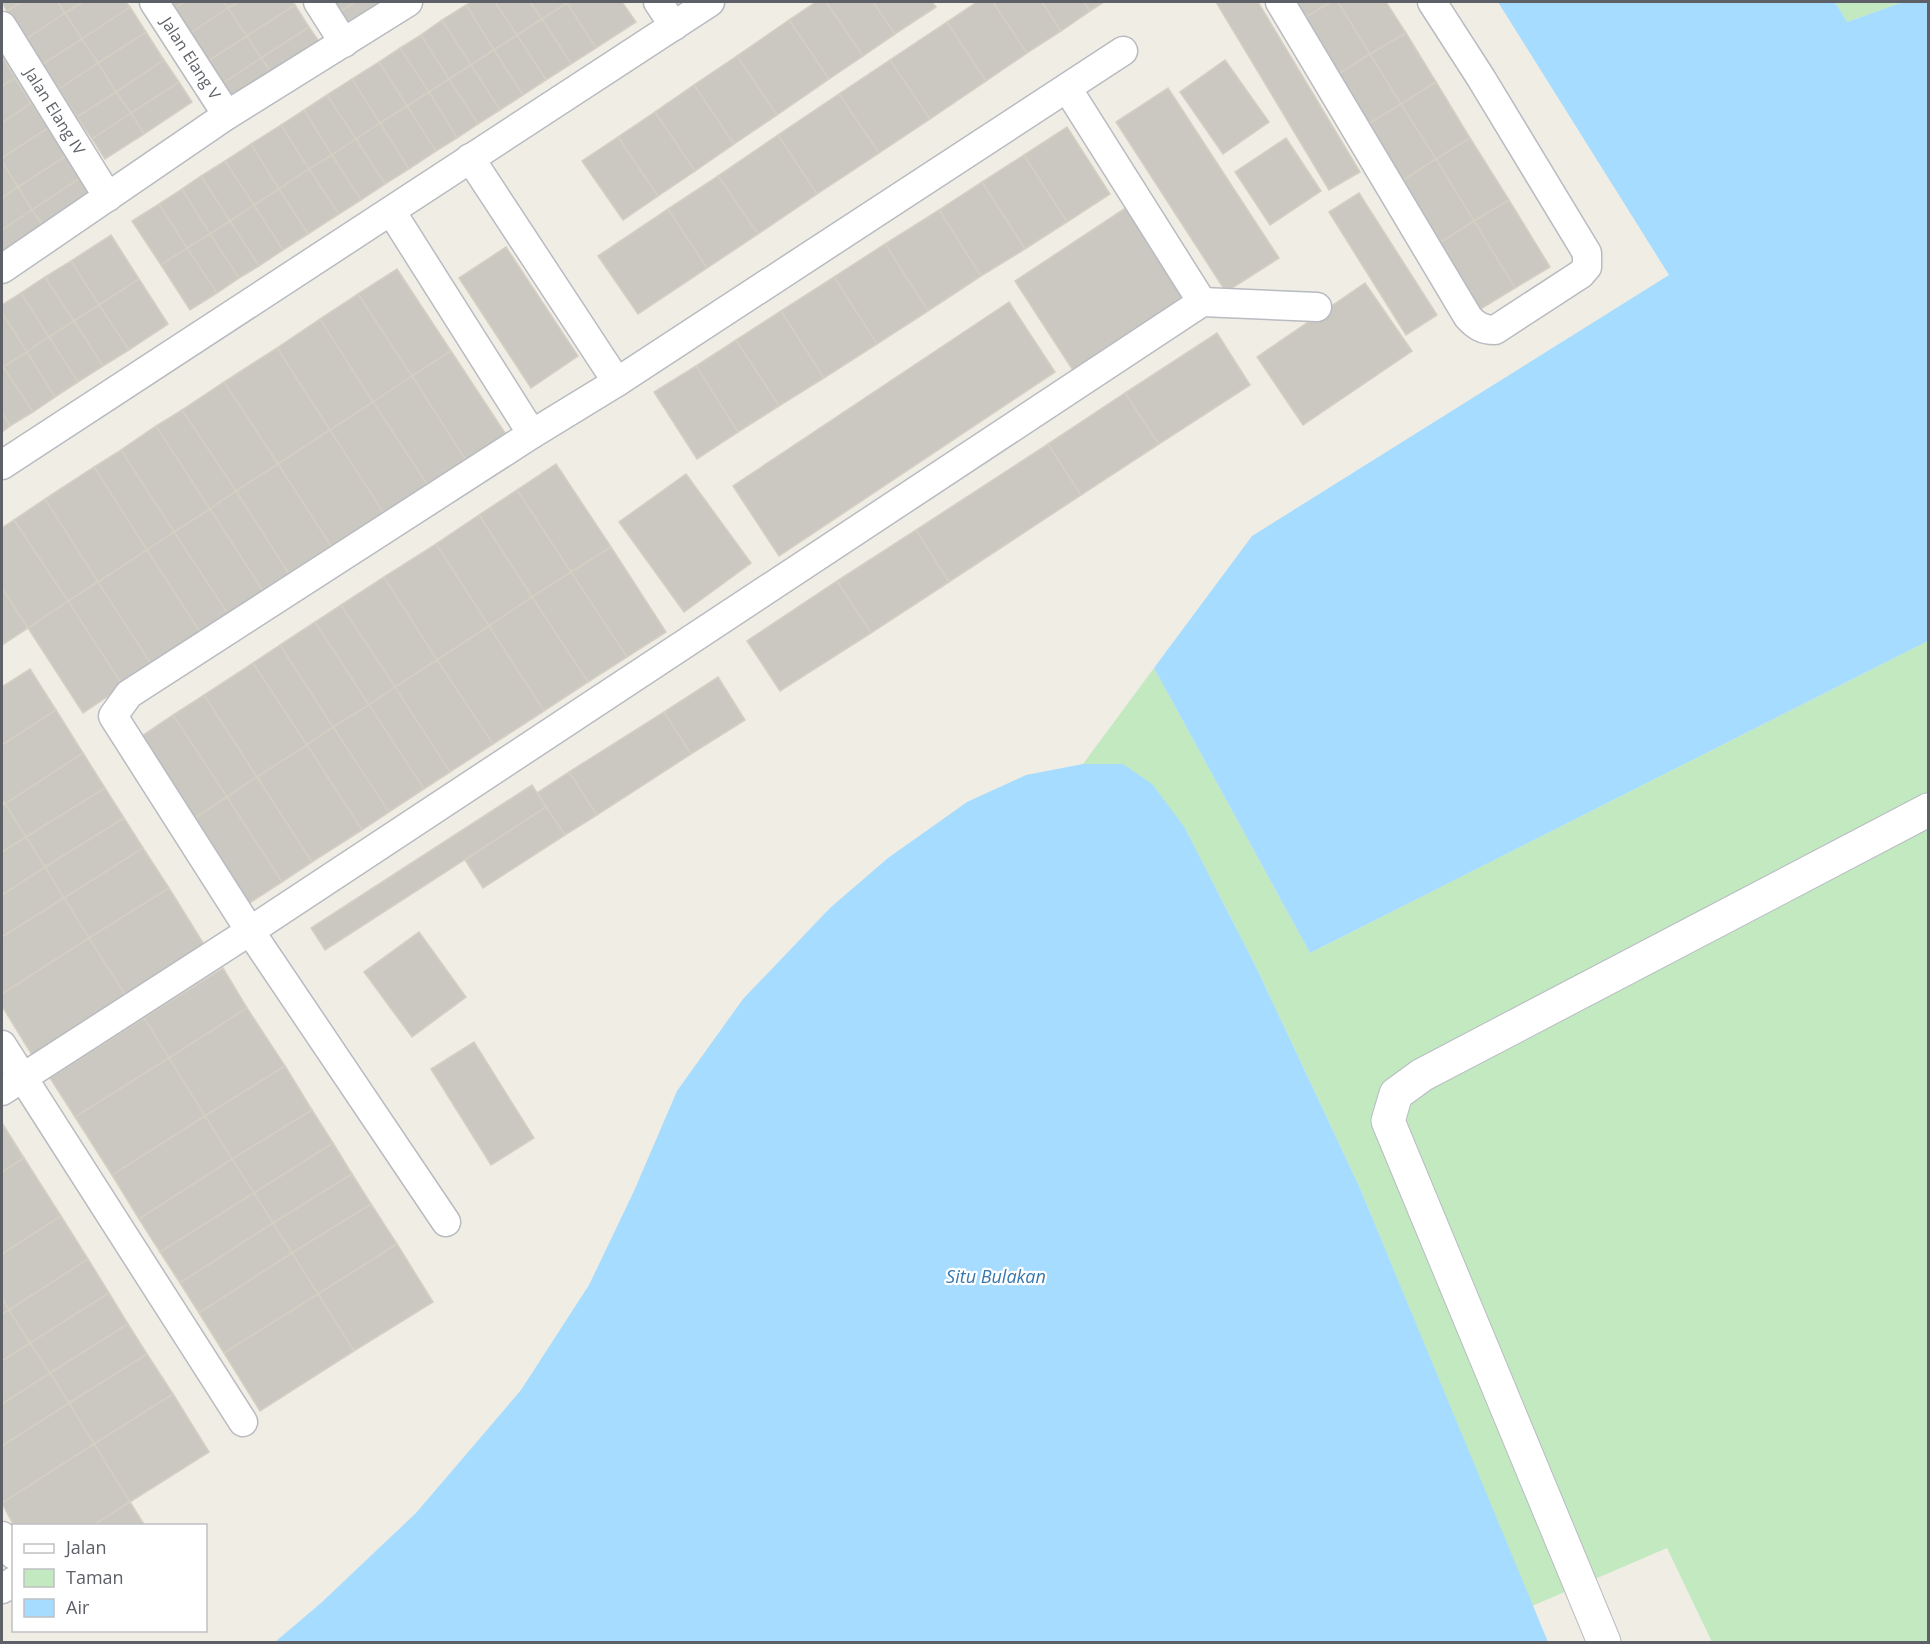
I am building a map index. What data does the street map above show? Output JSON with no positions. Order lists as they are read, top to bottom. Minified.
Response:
{"streets":{"street":["Jalan Elang V","Jalan Elang IV"]},"water":["Situ Bulakan"],"legend":["Jalan","Taman","Air"]}
